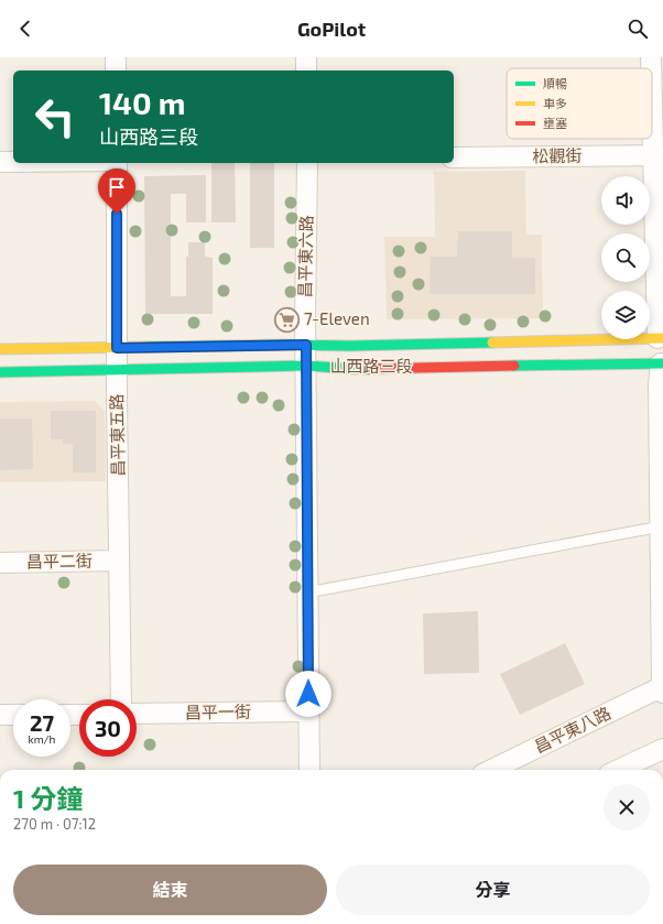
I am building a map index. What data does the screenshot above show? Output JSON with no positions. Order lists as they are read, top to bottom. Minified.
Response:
{"streets":{"street":["松觀街","昌平東六路","山西路三段","昌平東五路","昌平二街","昌平一街","昌平東八路"]},"crossings":[["昌平東六路","山西路三段"],["昌平東六路","昌平一街"],["山西路三段","昌平東五路"],["昌平東五路","昌平二街"]],"places":{"supermarket":["7-Eleven"]},"legend":["順暢","車多","壅塞"],"page":{"header":"GoPilot","turn":["140 m","山西路三段"],"speed":"27 km/h","limit":"30","heading":["1 分鐘","270 m · 07:12"],"buttons":["結束","分享"]}}
